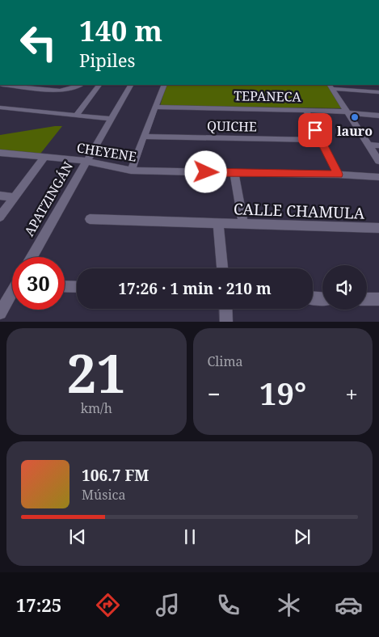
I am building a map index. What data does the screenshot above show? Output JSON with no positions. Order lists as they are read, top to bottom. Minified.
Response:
{"streets":{"street":["TEPANECA","QUICHE","CHEYENE","APATZINGÁN","CALLE CHAMULA"]},"crossings":[["CHEYENE","APATZINGÁN"]],"places":["lauro"],"page":{"turn":["140 m","Pipiles"],"limit":"30","trip":"17:26 · 1 min · 210 m","tile":[["21","km/h"],"Clima"],"heat":["−","19°","+"],"song":["106.7 FM","Música"],"tabs":"17:25"}}
